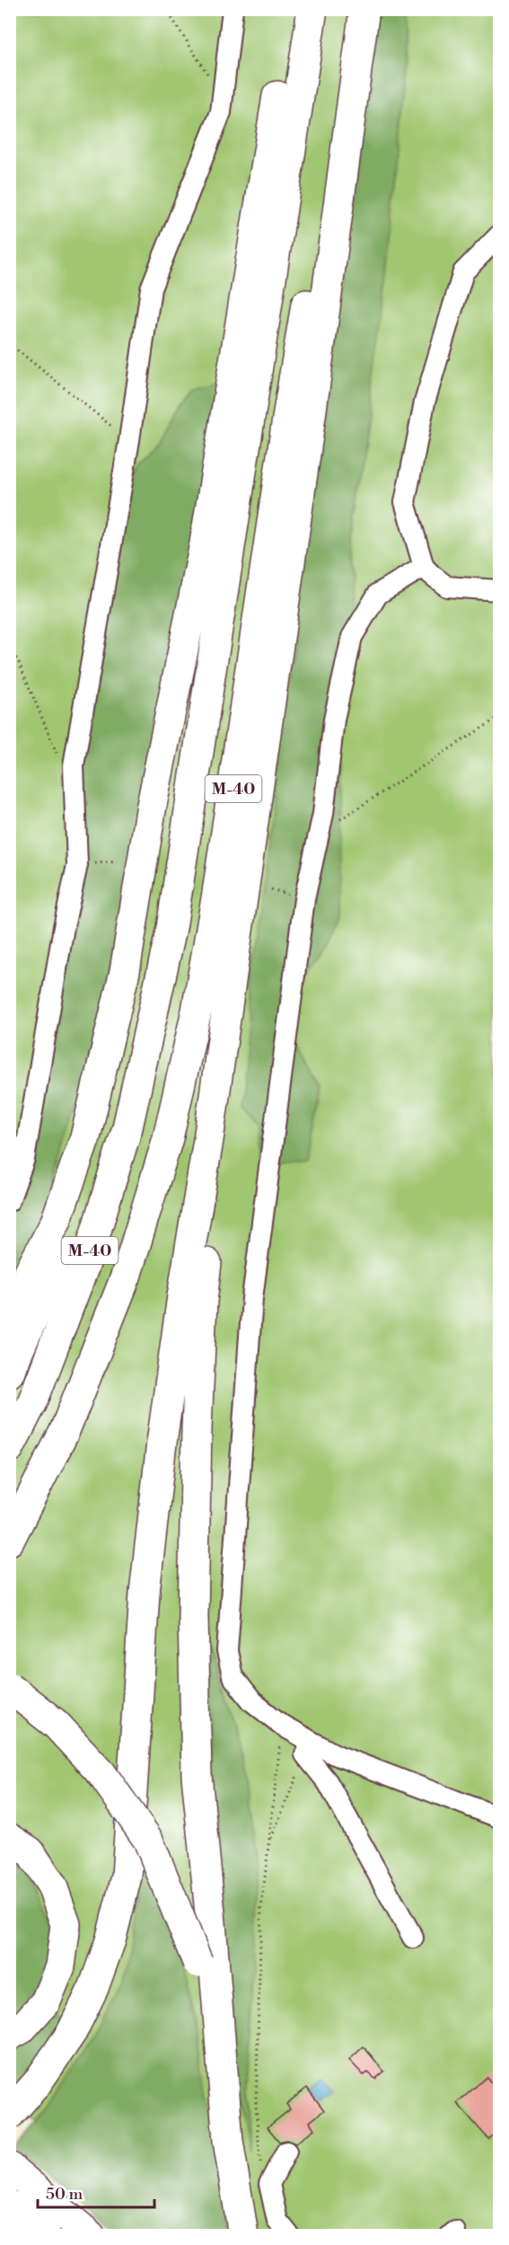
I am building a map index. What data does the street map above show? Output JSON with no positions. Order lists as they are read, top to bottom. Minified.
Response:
{"streets":{"highway":["M-40"]},"scale_bar":"50 m"}
